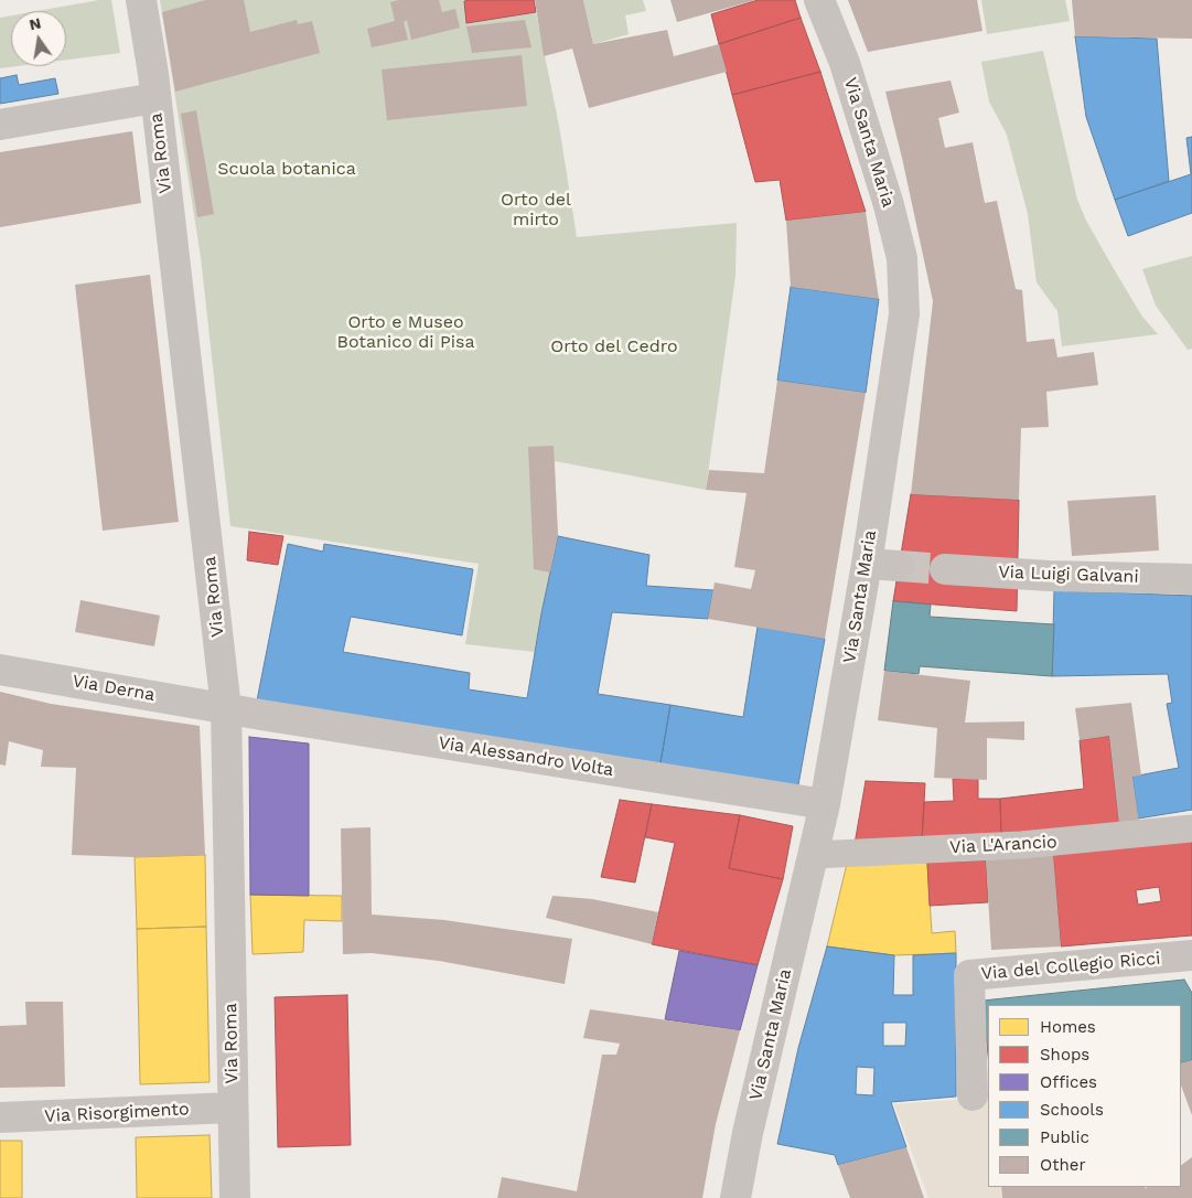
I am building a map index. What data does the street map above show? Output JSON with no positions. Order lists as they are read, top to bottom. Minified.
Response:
{"streets":{"street":["Via Santa Maria","Via Roma","Via Luigi Galvani","Via Derna","Via Alessandro Volta","Via L'Arancio","Via del Collegio Ricci","Via Risorgimento"]},"crossings":[["Via Santa Maria","Via Alessandro Volta"],["Via Santa Maria","Via L'Arancio"],["Via Roma","Via Derna"],["Via Roma","Via Alessandro Volta"],["Via Roma","Via Risorgimento"],["Via Derna","Via Alessandro Volta"]],"parks":["Scuola botanica","Orto del mirto","Orto e Museo Botanico di Pisa","Orto del Cedro"],"legend":["Homes","Shops","Offices","Schools","Public","Other"],"north":"top"}
